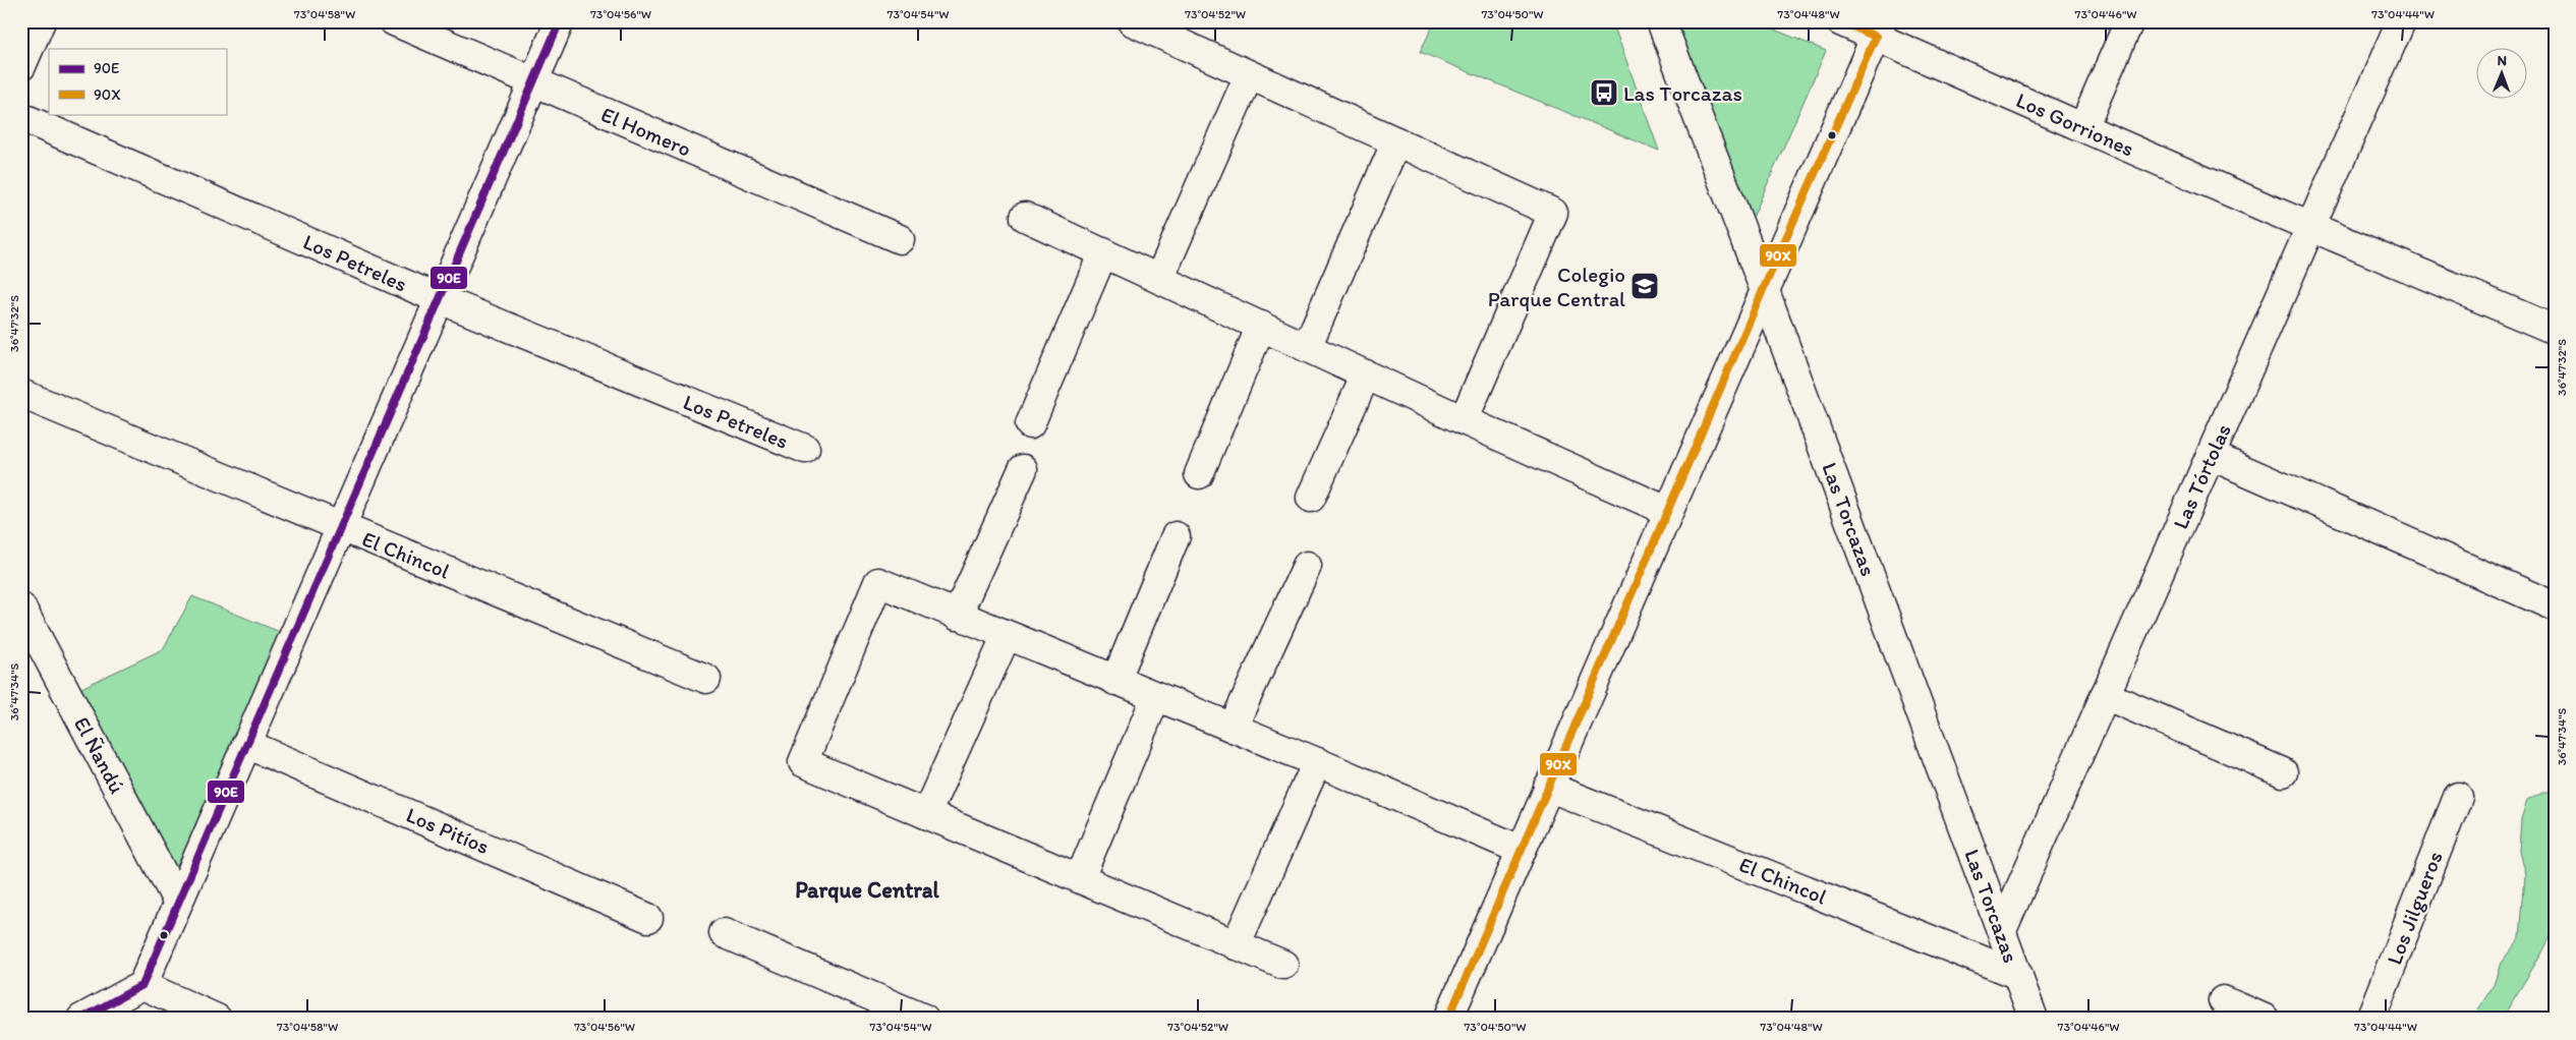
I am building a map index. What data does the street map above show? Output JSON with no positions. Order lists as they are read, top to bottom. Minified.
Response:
{"streets":{"street":["Los Gorriones","El Homero","Los Petreles","Las Tórtolas","Las Torcazas","El Chincol","El Ñandú","Los Pitíos","Los Jilgueros"]},"crossings":[["Los Gorriones","Las Tórtolas"],["Las Tórtolas","Las Torcazas"],["Las Torcazas","El Chincol"]],"districts":["Parque Central"],"places":{"bus stop":["Las Torcazas"],"school or university":["Colegio Parque Central"]},"lines":["transit line 90E","transit line 90X"],"legend":["90E","90X"],"north":"top","coordinates":["73°04'58\"W","73°04'56\"W","73°04'54\"W","73°04'52\"W","73°04'50\"W","73°04'48\"W","73°04'46\"W","73°04'44\"W","36°47'32\"S","36°47'34\"S"]}
